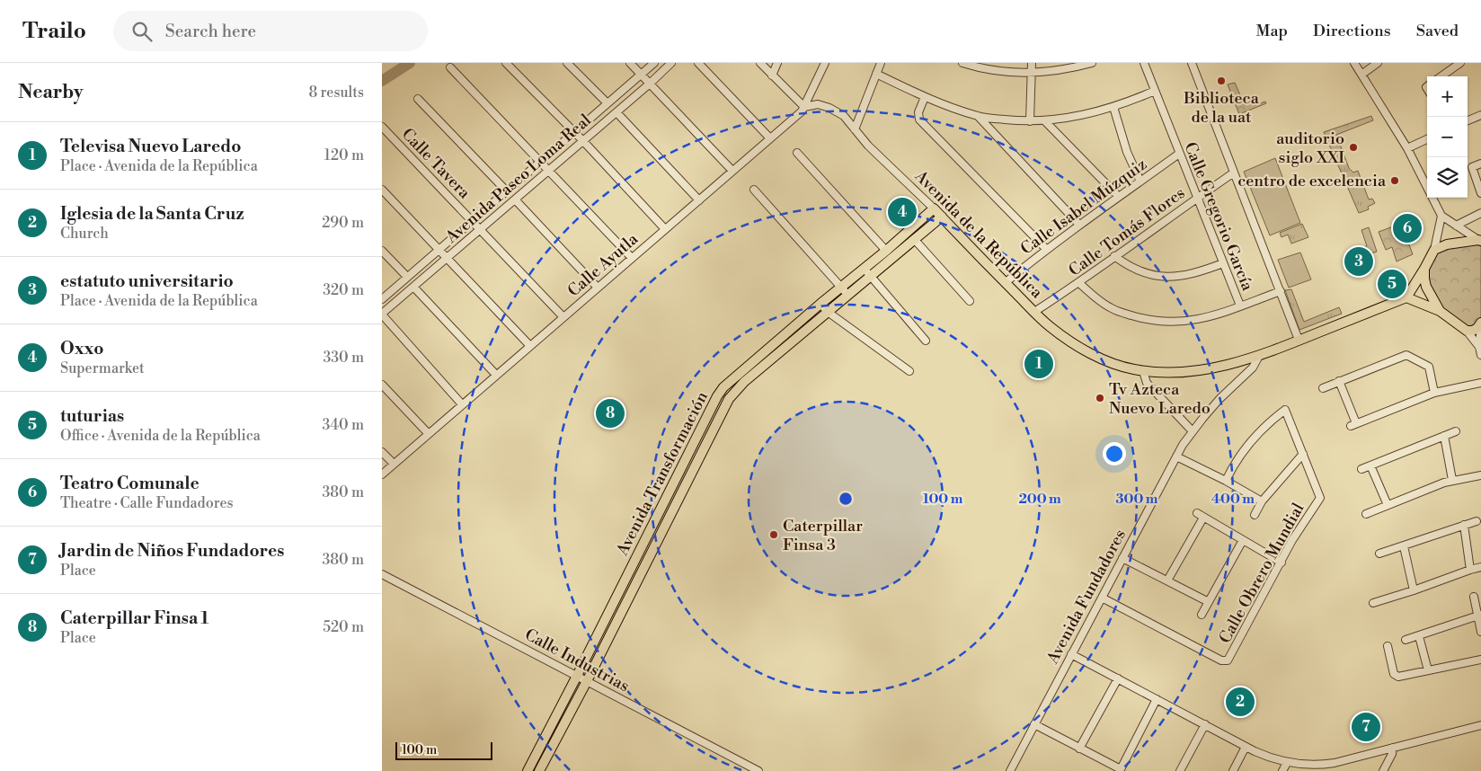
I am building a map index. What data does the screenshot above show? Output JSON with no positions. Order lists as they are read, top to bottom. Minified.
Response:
{"streets":{"main road":["Avenida de la República","Avenida Transformación"],"street":["Calle Tavera","Avenida Paseo Loma Real","Calle Isabel Múzquiz","Calle Gregorio García","Calle Tomás Flores","Calle Ayutla","Calle Obrero Mundial","Avenida Fundadores","Calle Industrias"]},"crossings":[["Calle Tavera","Avenida Paseo Loma Real"],["Calle Tavera","Calle Ayutla"],["Calle Isabel Múzquiz","Calle Gregorio García"],["Calle Isabel Múzquiz","Avenida de la República"],["Calle Gregorio García","Calle Tomás Flores"],["Calle Tomás Flores","Avenida de la República"],["Avenida de la República","Calle Ayutla"],["Avenida de la República","Avenida Transformación"],["Avenida de la República","Avenida Fundadores"],["Avenida Transformación","Calle Industrias"],["Calle Obrero Mundial","Avenida Fundadores"]],"places":["Biblioteca de la uat","auditorio siglo XXI","centro de excelencia","Tv Azteca Nuevo Laredo","Caterpillar Finsa 3"],"scale_bar":"100 m","page":{"header":"Trailo","search":"Search here","nav":["Map","Directions","Saved"],"heading":["Nearby","8 results"],"map_buttons":["+","−"],"list":[{"mark":"1","name":"Televisa Nuevo Laredo","note":"Place · Avenida de la República","value":"120 m"},{"mark":"2","name":"Iglesia de la Santa Cruz","note":"Church","value":"290 m"},{"mark":"3","name":"estatuto universitario","note":"Place · Avenida de la República","value":"320 m"},{"mark":"4","name":"Oxxo","note":"Supermarket","value":"330 m"},{"mark":"5","name":"tuturias","note":"Office · Avenida de la República","value":"340 m"},{"mark":"6","name":"Teatro Comunale","note":"Theatre · Calle Fundadores","value":"380 m"},{"mark":"7","name":"Jardin de Niños Fundadores","note":"Place","value":"380 m"},{"mark":"8","name":"Caterpillar Finsa 1","note":"Place","value":"520 m"}],"pins":["4","6","3","5","1","8","2","7"],"scale":"100 m"},"rings":["100 m","200 m","300 m","400 m"]}
